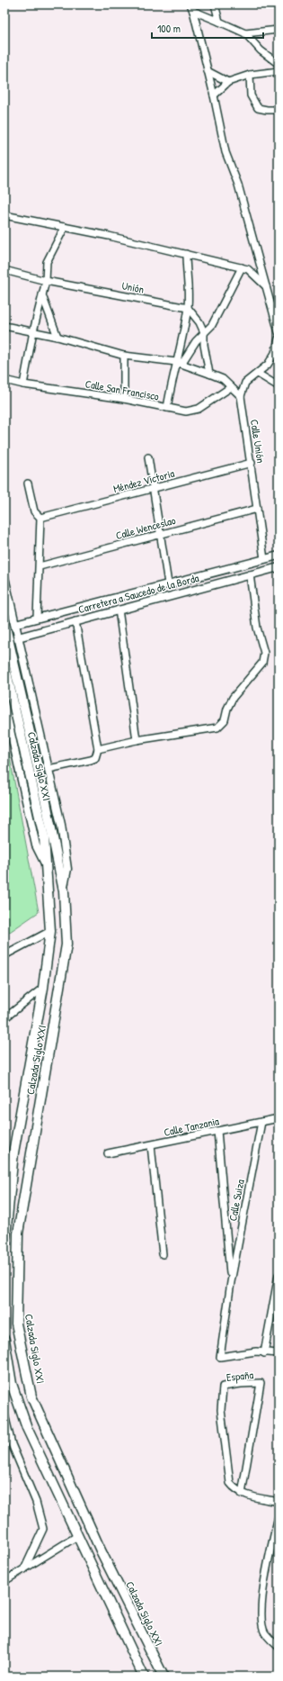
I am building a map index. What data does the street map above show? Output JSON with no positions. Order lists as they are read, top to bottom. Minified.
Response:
{"streets":{"main road":["Calzada Siglo XXI"],"street":["Unión","Calle San Francisco","Calle Unión","Méndez Victoria","Calle Wenceslao","Carretera a Saucedo de la Borda","Calle Tanzania","Calle Suiza","España"]},"crossings":[["Calle Unión","Méndez Victoria"],["Calle Unión","Calle Wenceslao"],["Calle Unión","Carretera a Saucedo de la Borda"],["Carretera a Saucedo de la Borda","Calzada Siglo XXI"],["Calle Tanzania","Calle Suiza"]],"scale_bar":"100 m"}
